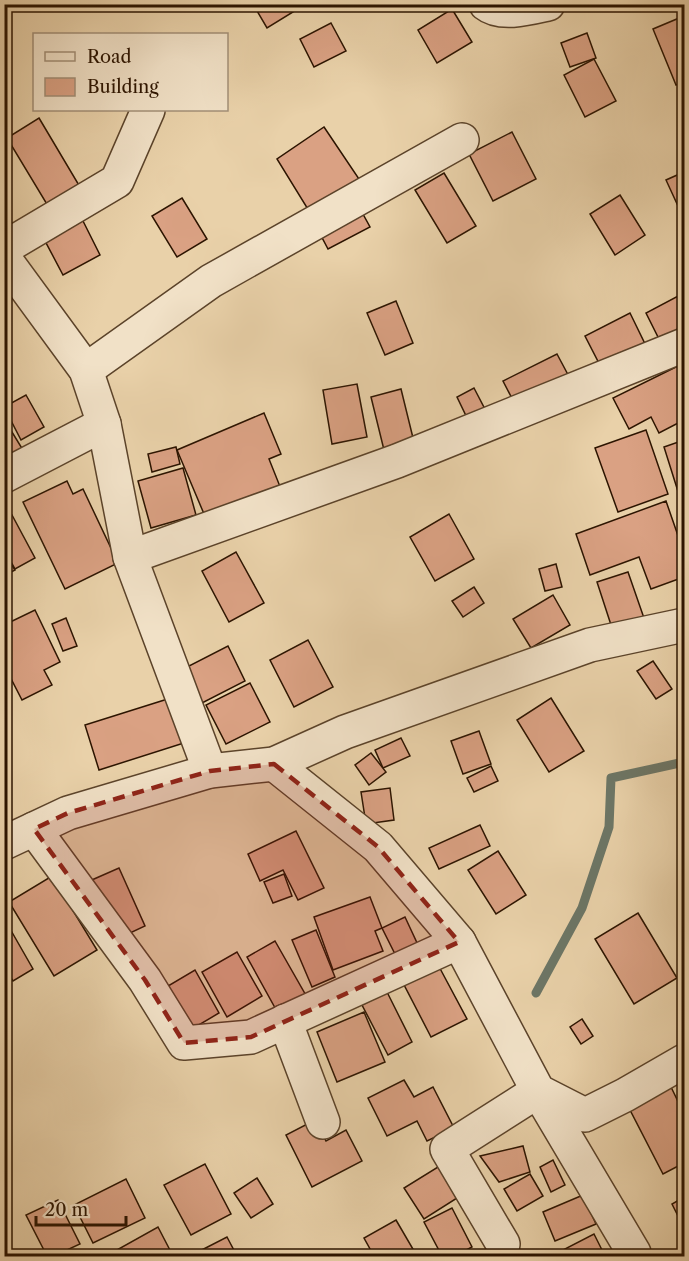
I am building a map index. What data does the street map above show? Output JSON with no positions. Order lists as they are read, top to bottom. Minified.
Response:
{"legend":["Road","Building"],"scale_bar":"20 m"}
